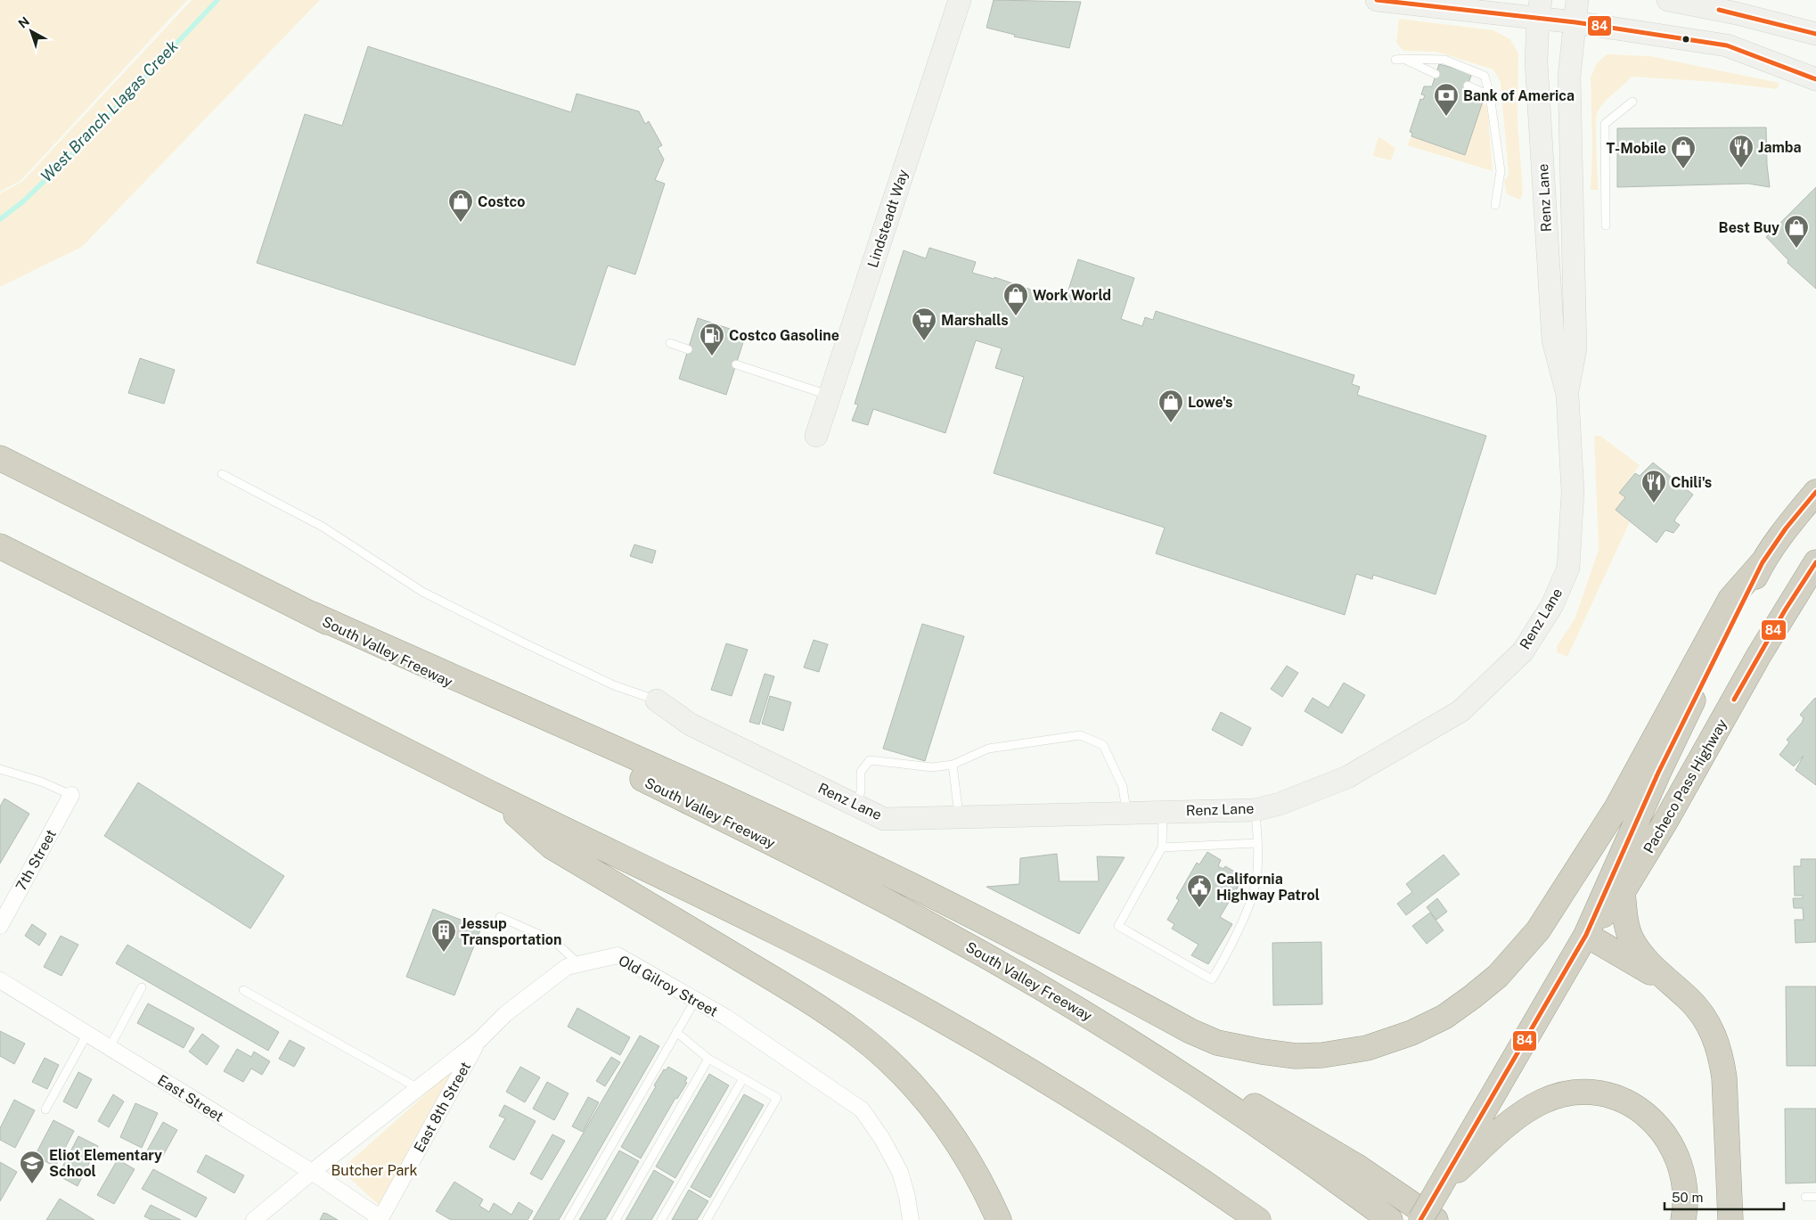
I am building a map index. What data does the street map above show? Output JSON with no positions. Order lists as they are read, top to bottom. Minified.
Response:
{"streets":{"highway":["South Valley Freeway","Pacheco Pass Highway"],"street":["Renz Lane","Lindsteadt Way","7th Street","Old Gilroy Street","East Street","East 8th Street"]},"crossings":[["Old Gilroy Street","East Street"],["Old Gilroy Street","East 8th Street"],["East Street","East 8th Street"]],"water":["West Branch Llagas Creek"],"parks":["Butcher Park"],"places":{"bank":["Bank of America"],"restaurant":["Jamba","Chili's"],"shop":["T-Mobile","Costco","Best Buy","Work World","Lowe's"],"supermarket":["Marshalls"],"fuel station":["Costco Gasoline"],"public building":["California Highway Patrol"],"building":["Jessup Transportation"],"school or university":["Eliot Elementary School"]},"lines":["transit line 84"],"scale_bar":"50 m","north":"top left"}
